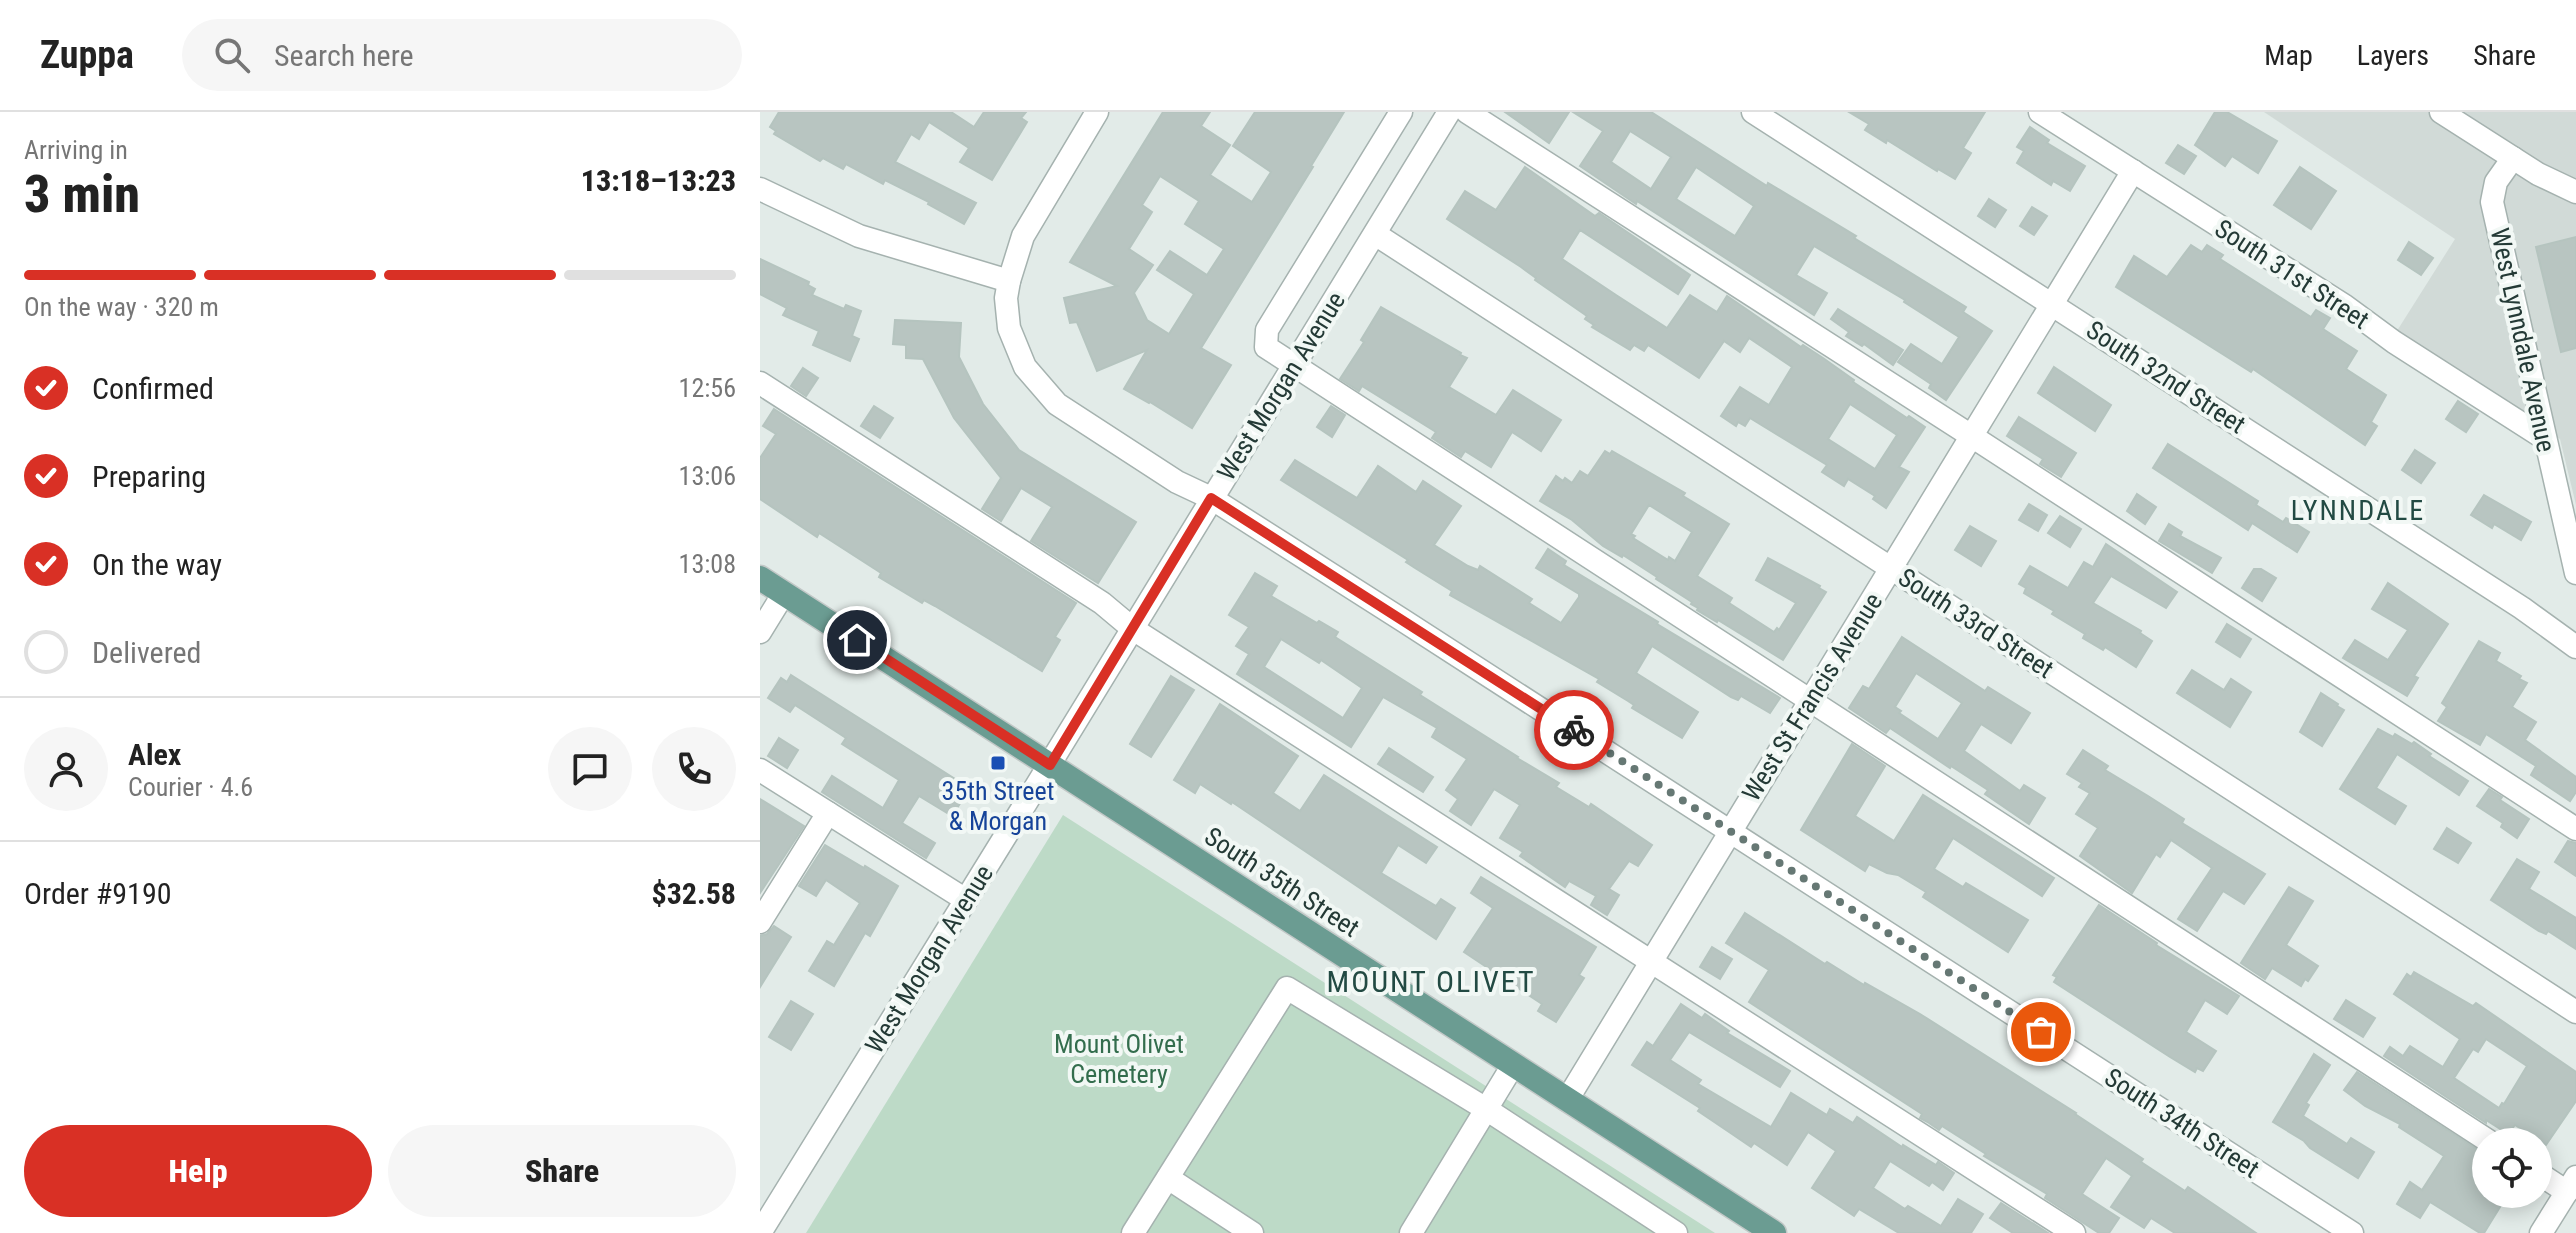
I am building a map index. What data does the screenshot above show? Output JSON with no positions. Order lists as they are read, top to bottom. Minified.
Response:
{"streets":{"main road":["South 35th Street"],"street":["South 31st Street","West Lynndale Avenue","South 32nd Street","West Morgan Avenue","South 33rd Street","West St Francis Avenue","South 34th Street"]},"crossings":[["South 31st Street","West Lynndale Avenue"],["South 31st Street","West St Francis Avenue"],["South 32nd Street","West St Francis Avenue"],["West Morgan Avenue","South 33rd Street"],["West Morgan Avenue","South 35th Street"],["West Morgan Avenue","South 34th Street"],["South 33rd Street","West St Francis Avenue"],["West St Francis Avenue","South 35th Street"],["West St Francis Avenue","South 34th Street"]],"districts":["LYNNDALE","MOUNT OLIVET"],"parks":["Mount Olivet Cemetery"],"places":{"transit":["35th Street & Morgan"]},"page":{"header":"Zuppa","search":"Search here","nav":["Map","Layers","Share"],"heading":["3 min","Arriving in","13:18–13:23"],"panel":["Alex","Courier · 4.6","Order #9190","$32.58"],"bar":"On the way · 320 m","list":[["Confirmed","12:56"],["Preparing","13:06"],["On the way","13:08"],"Delivered"],"buttons":["Help","Share"]}}
